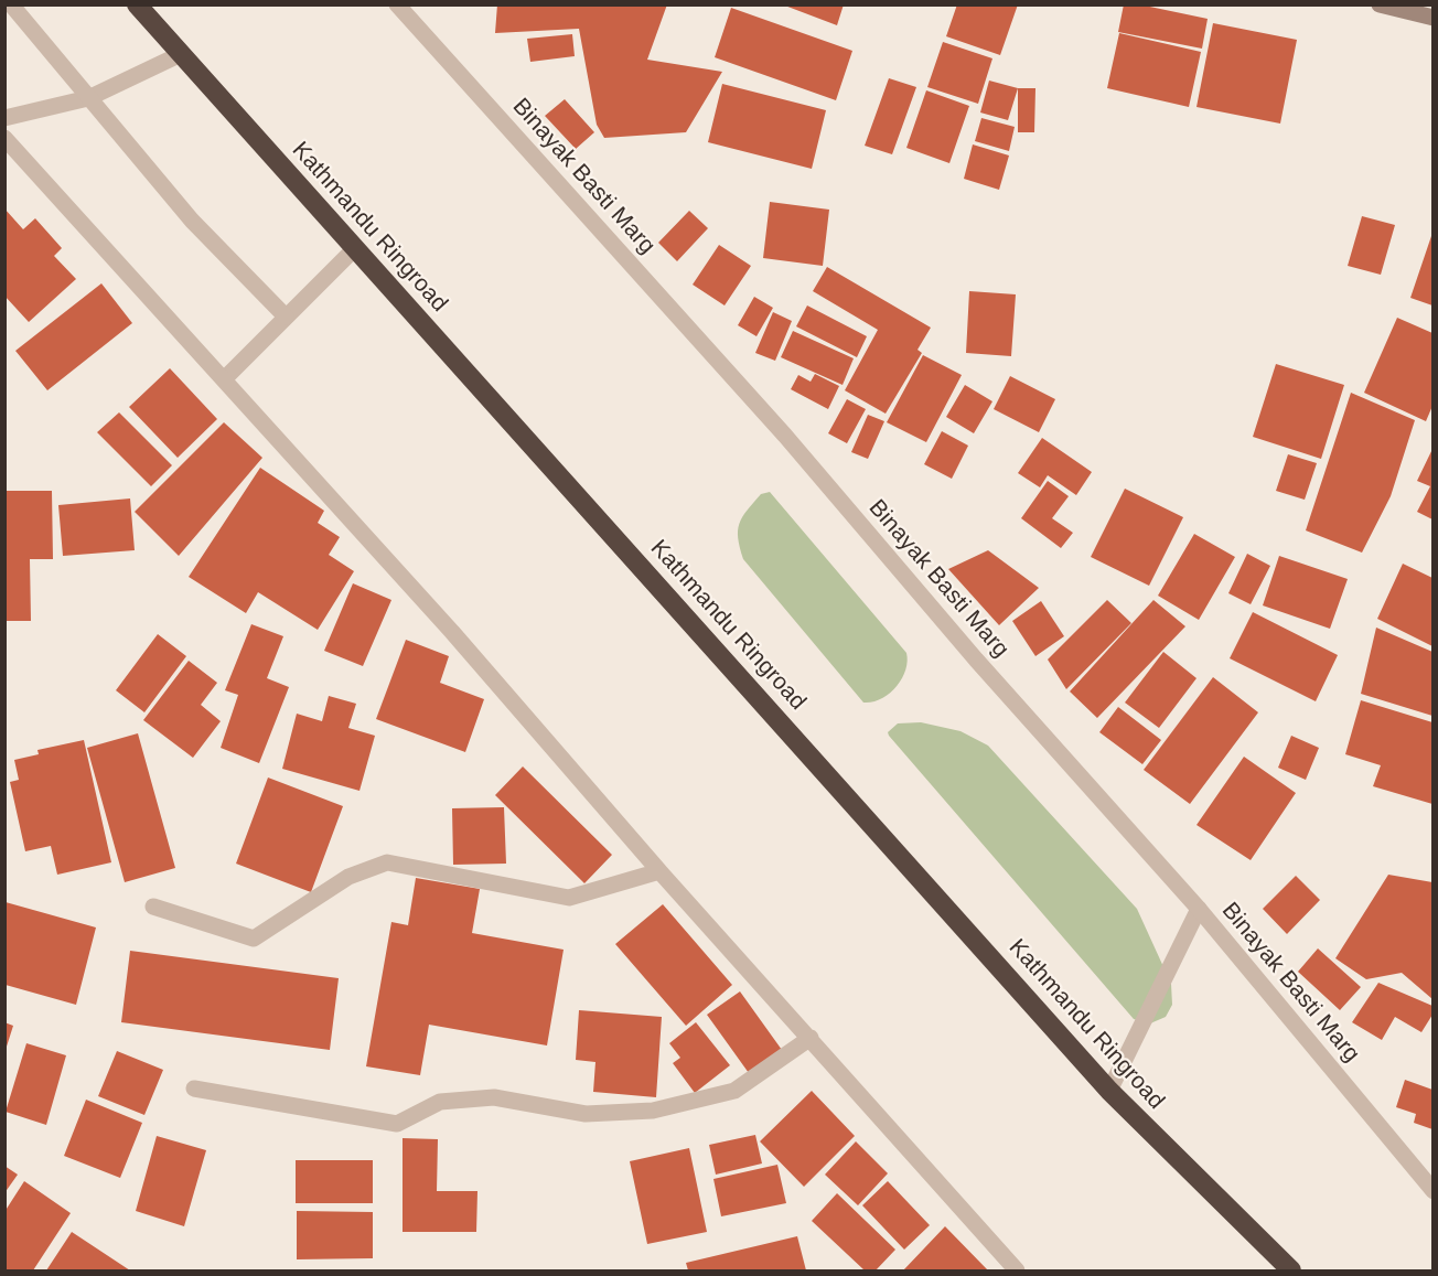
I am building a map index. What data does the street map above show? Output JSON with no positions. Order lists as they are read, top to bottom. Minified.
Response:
{"streets":{"highway":["Kathmandu Ringroad"],"street":["Binayak Basti Marg"]}}
